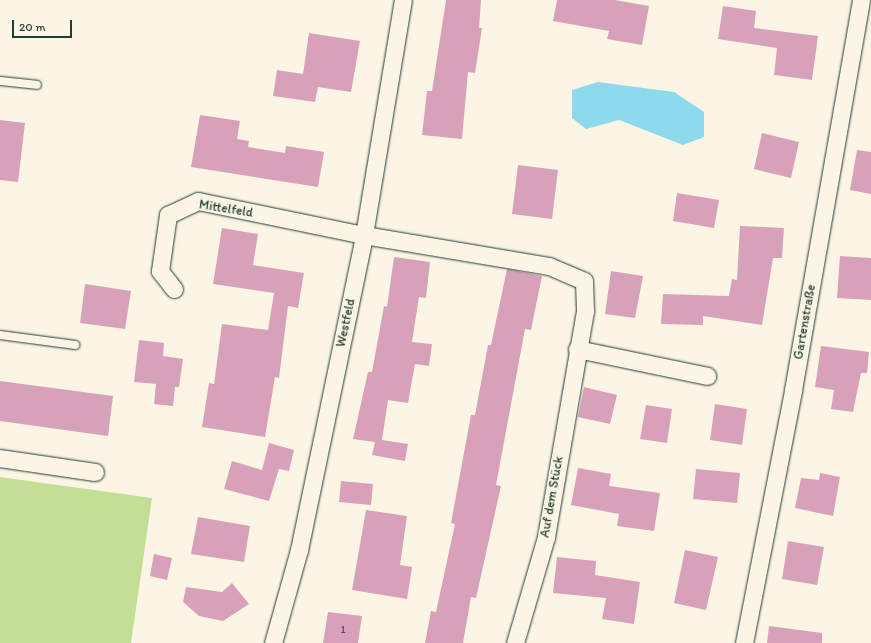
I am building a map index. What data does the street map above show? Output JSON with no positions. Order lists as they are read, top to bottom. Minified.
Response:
{"streets":{"street":["Mittelfeld","Gartenstraße","Westfeld","Auf dem Stück"]},"crossings":[["Mittelfeld","Westfeld"],["Mittelfeld","Auf dem Stück"],["Westfeld","Auf dem Stück"]],"house_numbers":["1"],"scale_bar":"20 m"}
